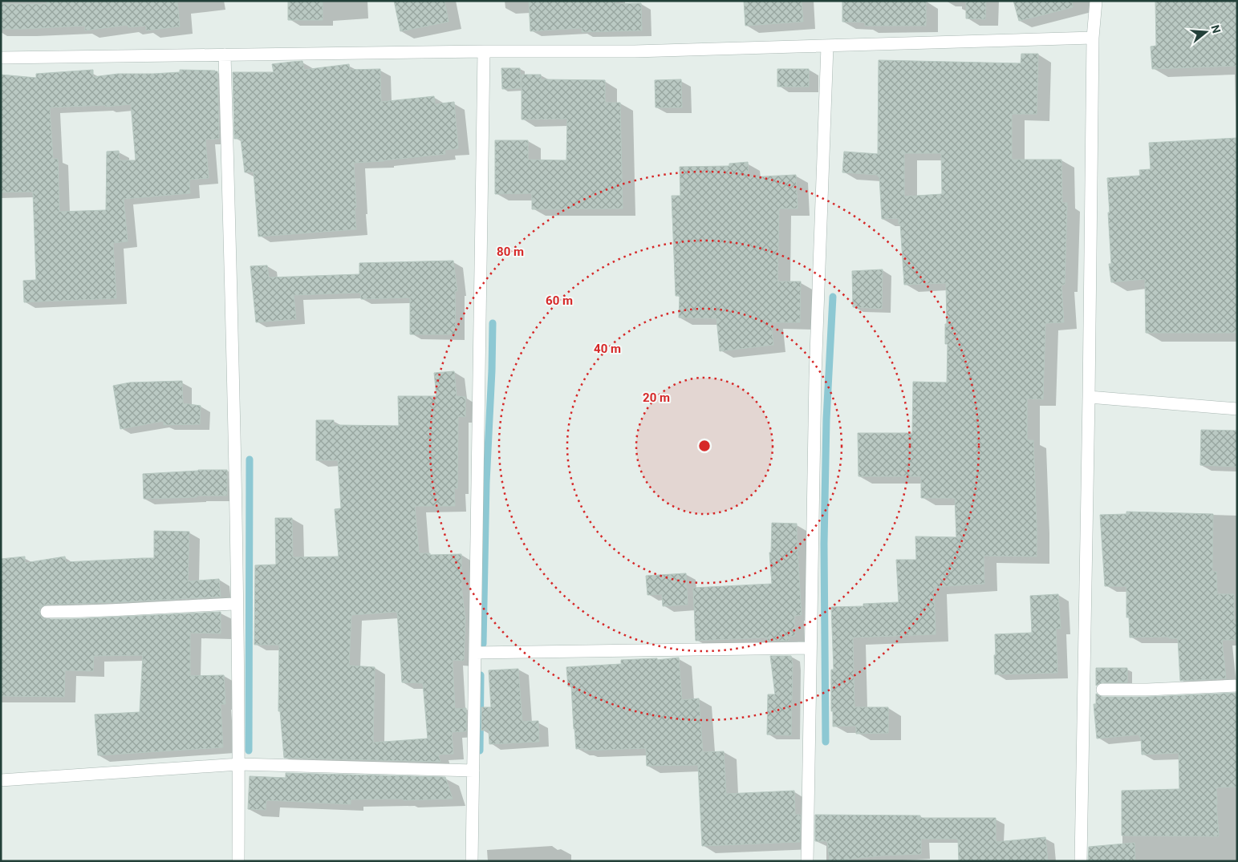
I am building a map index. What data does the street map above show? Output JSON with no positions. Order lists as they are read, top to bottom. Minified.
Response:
{"north":"right","rings":["80 m","60 m","40 m","20 m"]}
